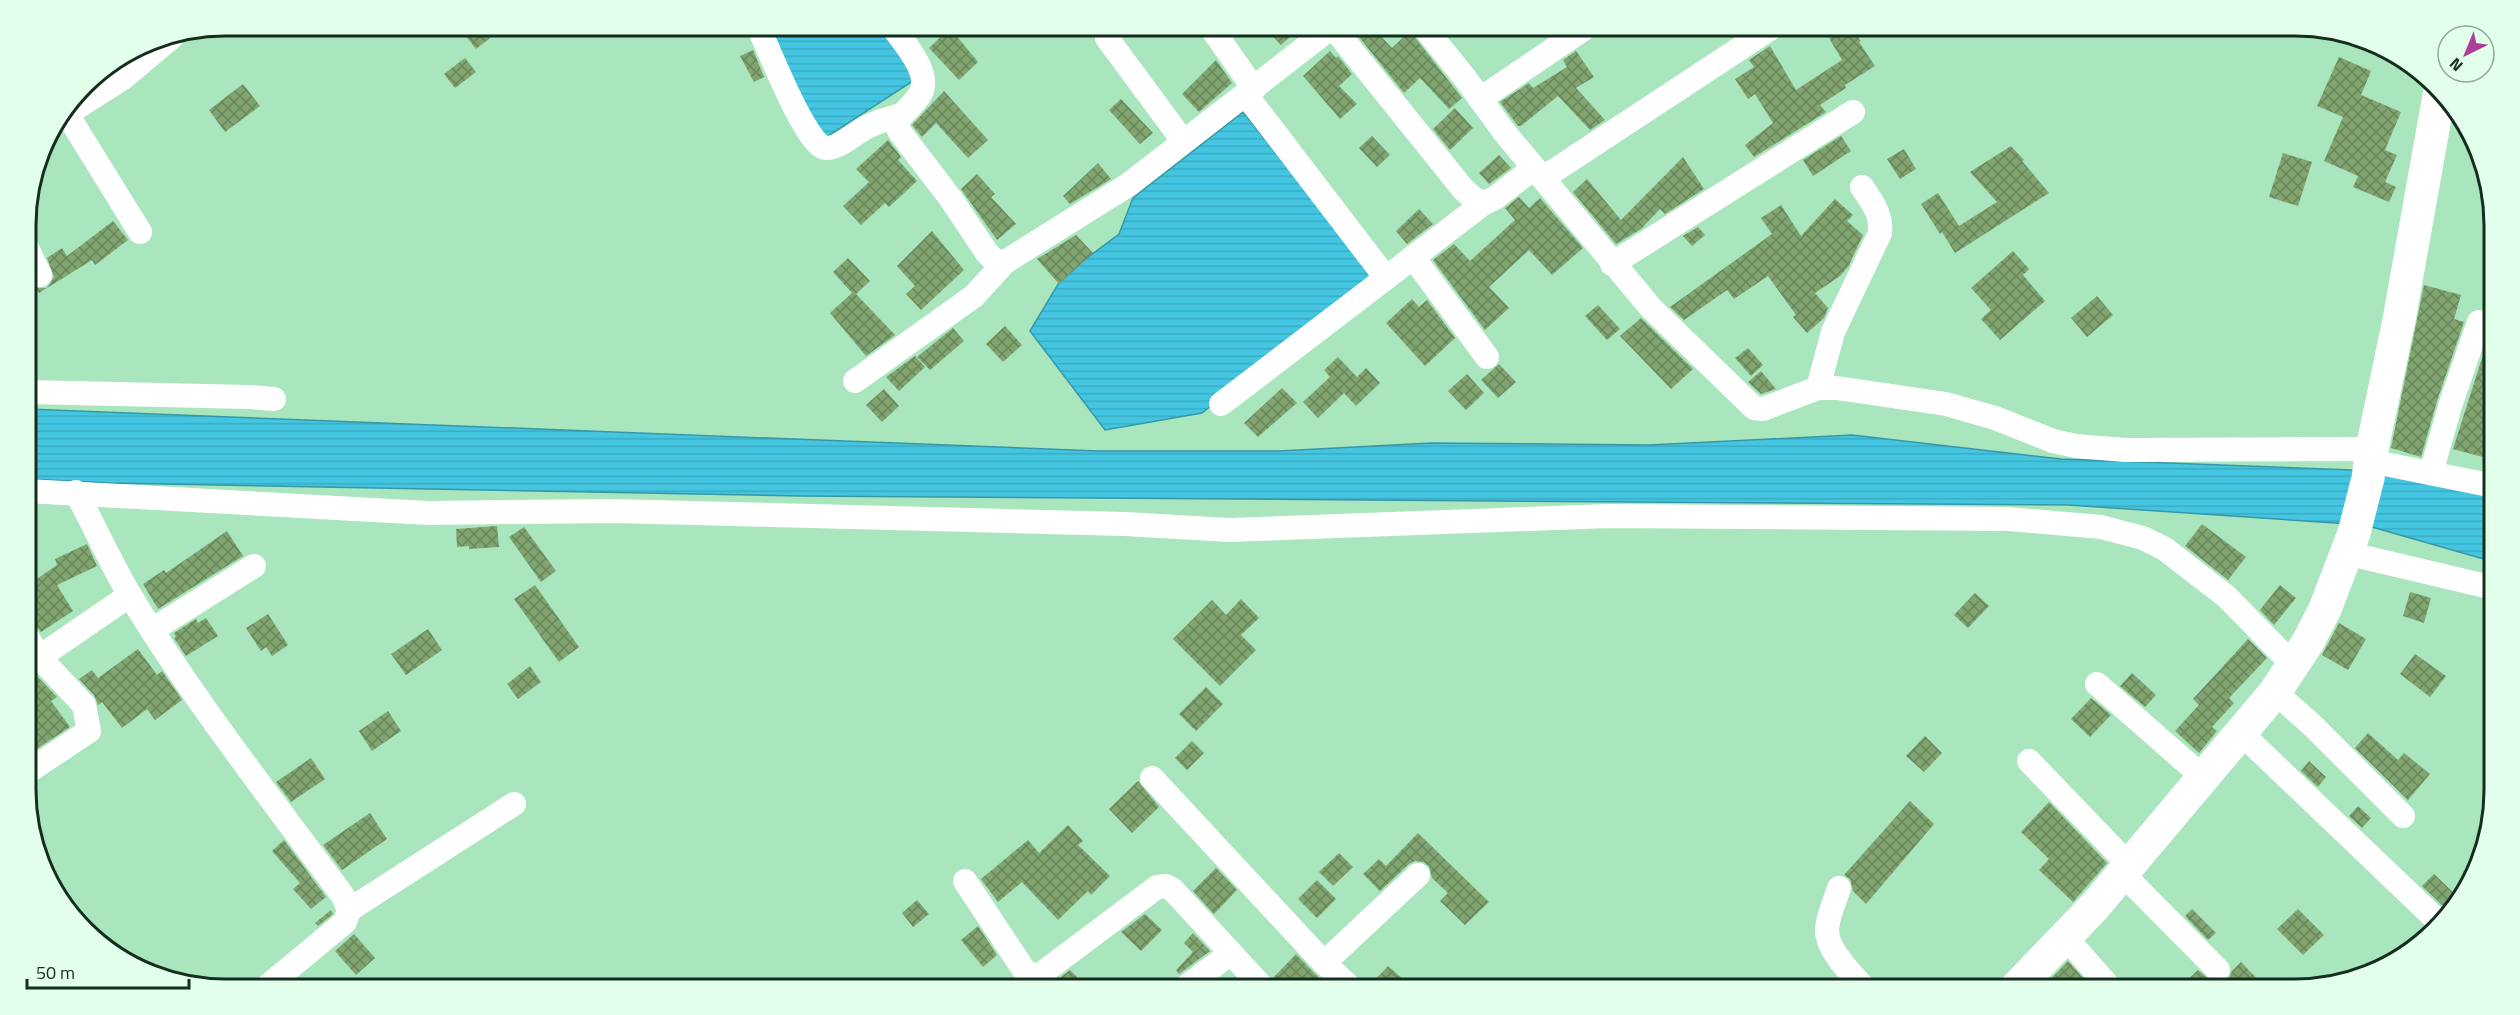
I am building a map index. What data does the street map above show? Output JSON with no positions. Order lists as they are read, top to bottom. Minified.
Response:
{"scale_bar":"50 m","north":"bottom left"}
